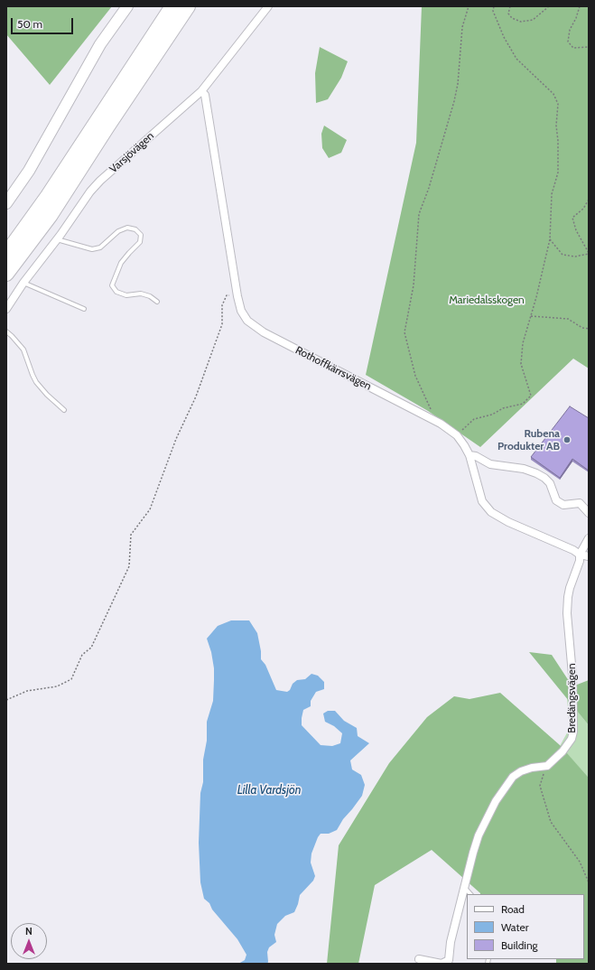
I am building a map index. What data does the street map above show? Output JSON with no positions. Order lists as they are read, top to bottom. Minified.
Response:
{"streets":{"street":["Varsjövägen","Rothoffkärrsvägen","Bredängsvägen"]},"crossings":[["Varsjövägen","Rothoffkärrsvägen"],["Rothoffkärrsvägen","Bredängsvägen"]],"water":["Lilla Vardsjön"],"parks":["Mariedalsskogen"],"places":["Rubena Produkter AB"],"legend":["Road","Water","Building"],"scale_bar":"50 m","north":"top"}
